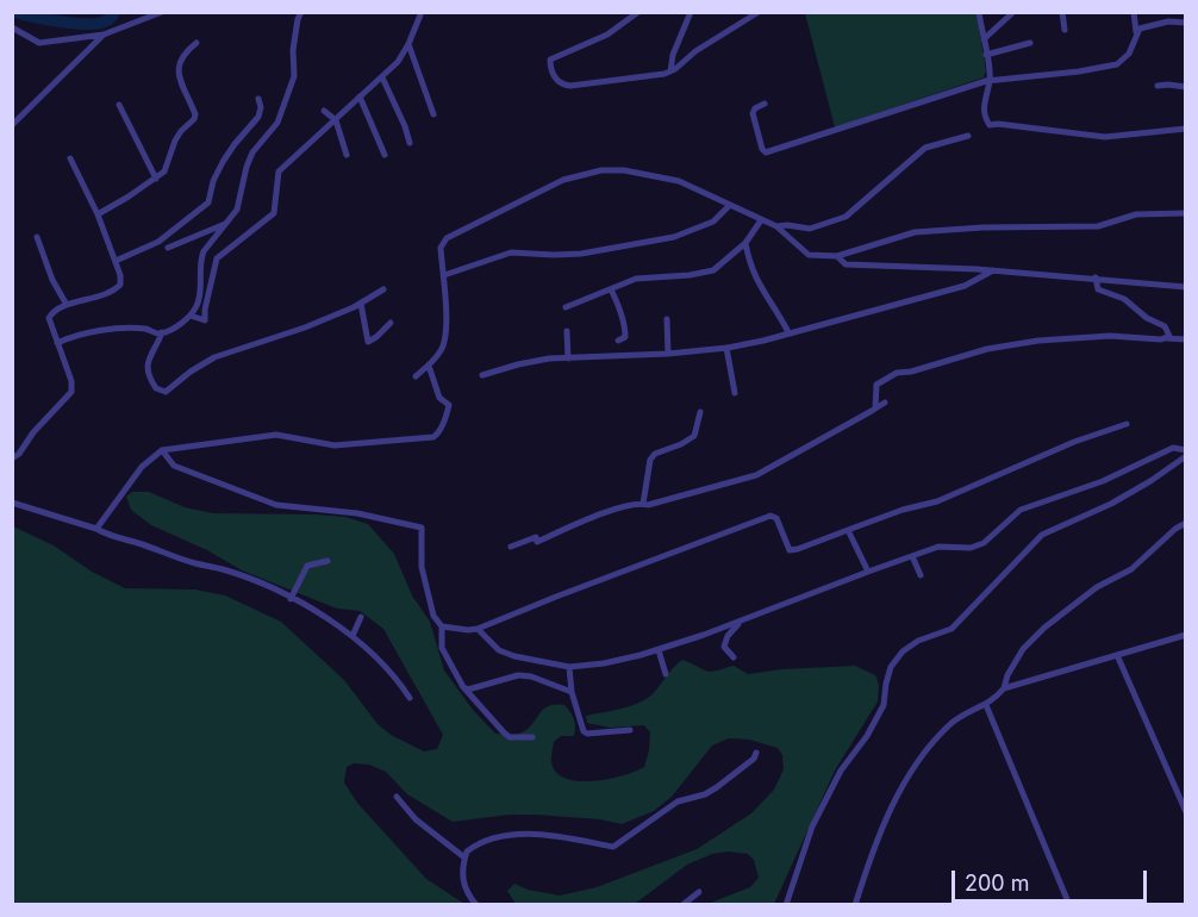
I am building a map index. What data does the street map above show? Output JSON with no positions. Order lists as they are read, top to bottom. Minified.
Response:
{"scale_bar":"200 m"}
